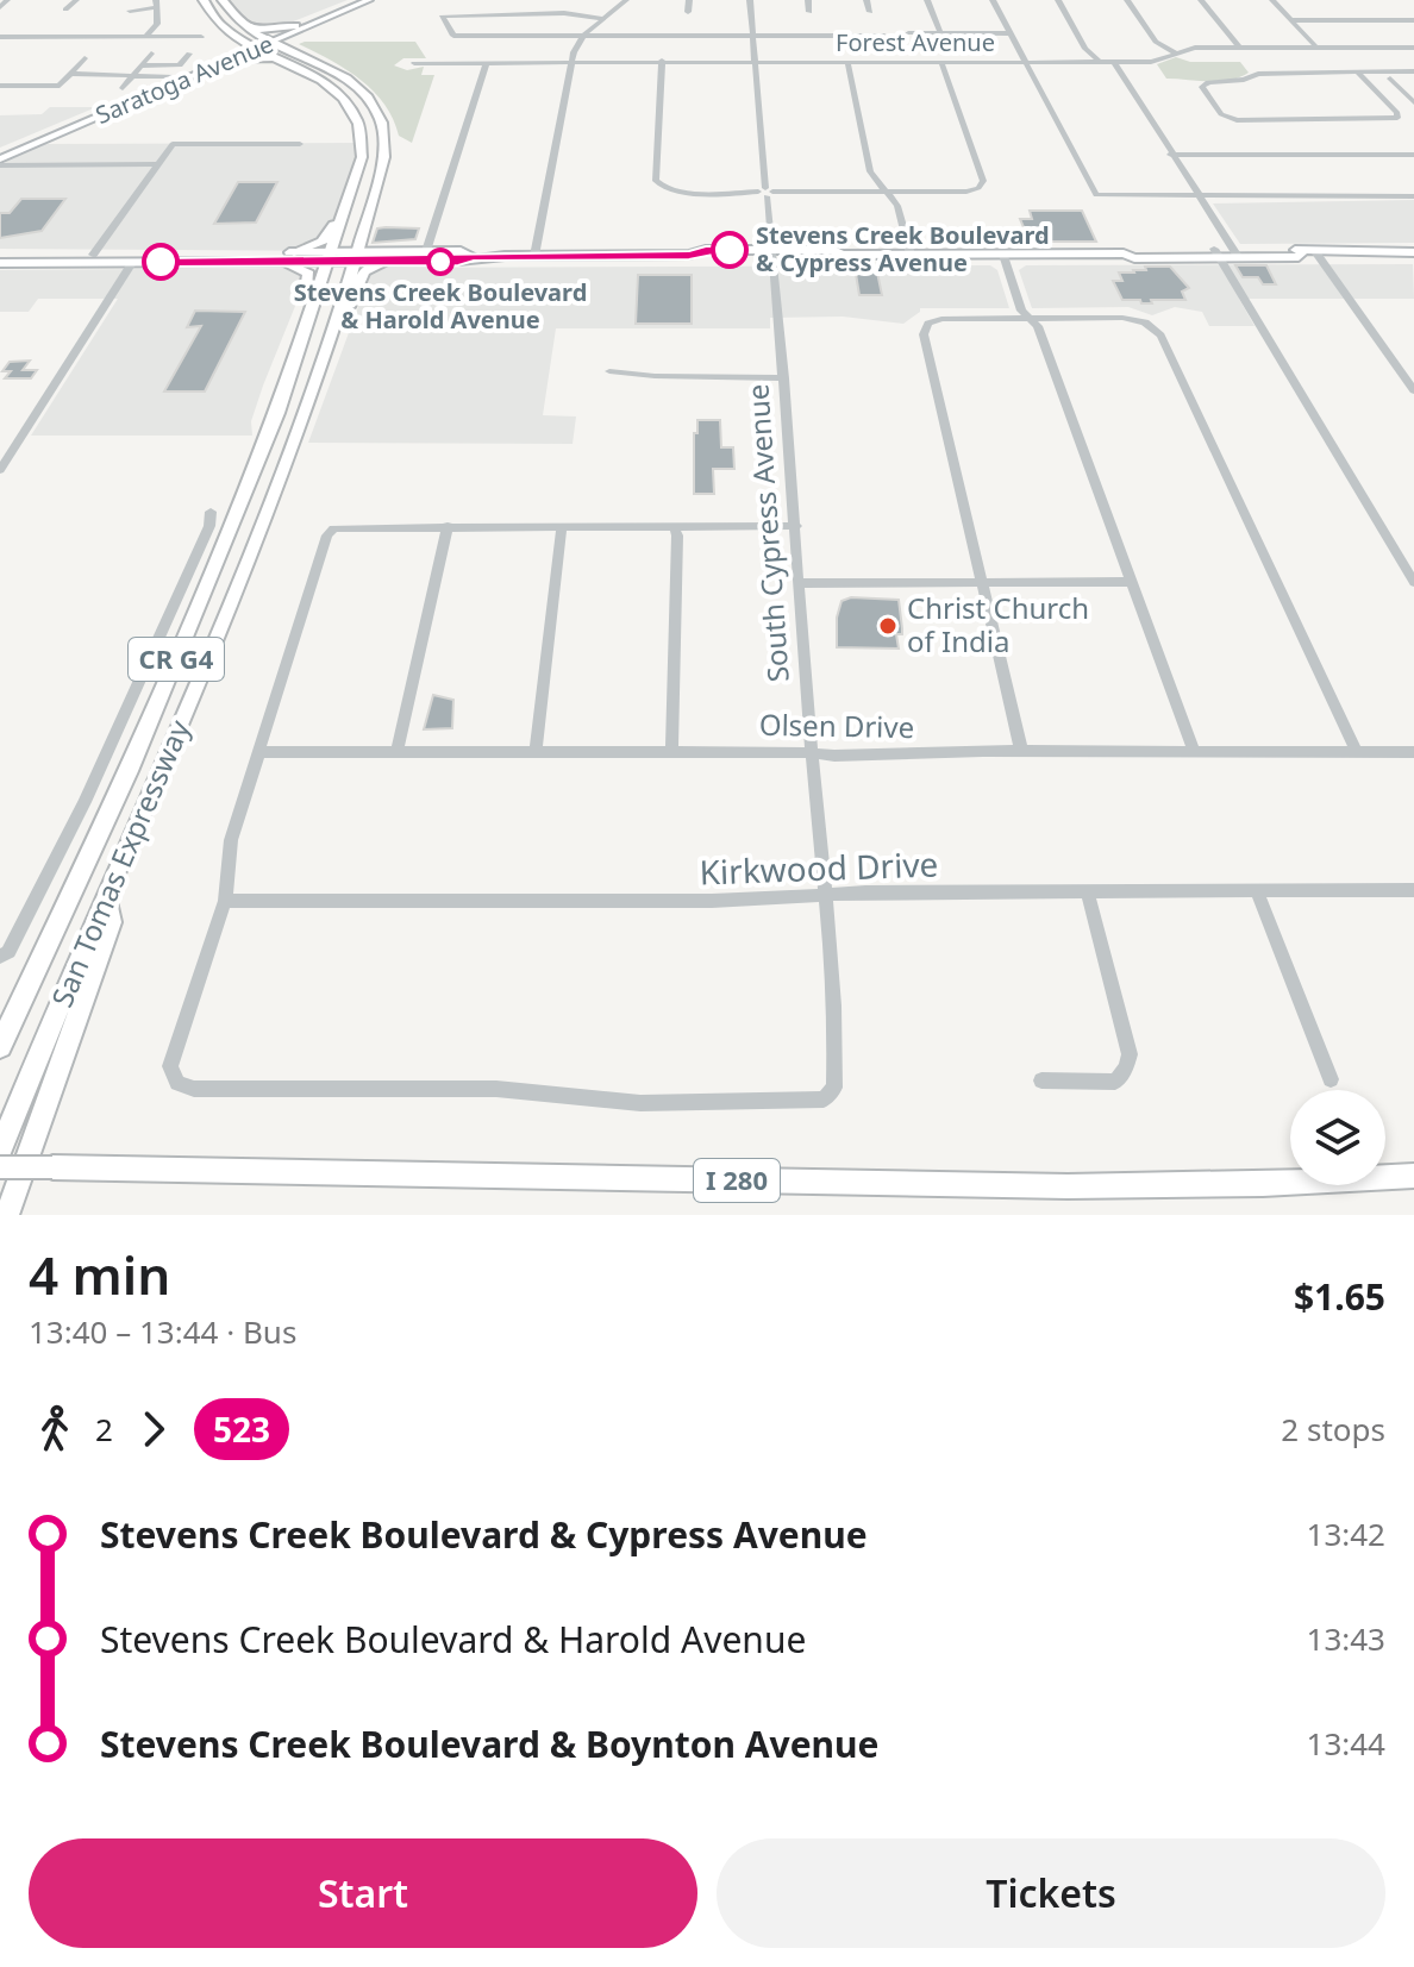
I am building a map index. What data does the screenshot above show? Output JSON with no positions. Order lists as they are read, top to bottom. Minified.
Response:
{"streets":{"highway":["CR G4","San Tomas Expressway","I 280"],"main road":["Saratoga Avenue"],"street":["Forest Avenue","South Cypress Avenue","Olsen Drive","Kirkwood Drive"]},"crossings":[["Forest Avenue","South Cypress Avenue"],["Saratoga Avenue","San Tomas Expressway"],["South Cypress Avenue","Olsen Drive"],["South Cypress Avenue","Kirkwood Drive"]],"places":["Stevens Creek Boulevard & Cypress Avenue","Stevens Creek Boulevard & Harold Avenue","Christ Church of India"],"lines":["bus line 523"],"page":{"heading":["4 min","13:40 – 13:44 · Bus","$1.65"],"legs":["2","523","2 stops"],"list":[{"name":"Stevens Creek Boulevard & Cypress Avenue","value":"13:42"},{"name":"Stevens Creek Boulevard & Harold Avenue","value":"13:43"},{"name":"Stevens Creek Boulevard & Boynton Avenue","value":"13:44"}],"buttons":["Start","Tickets"]}}
